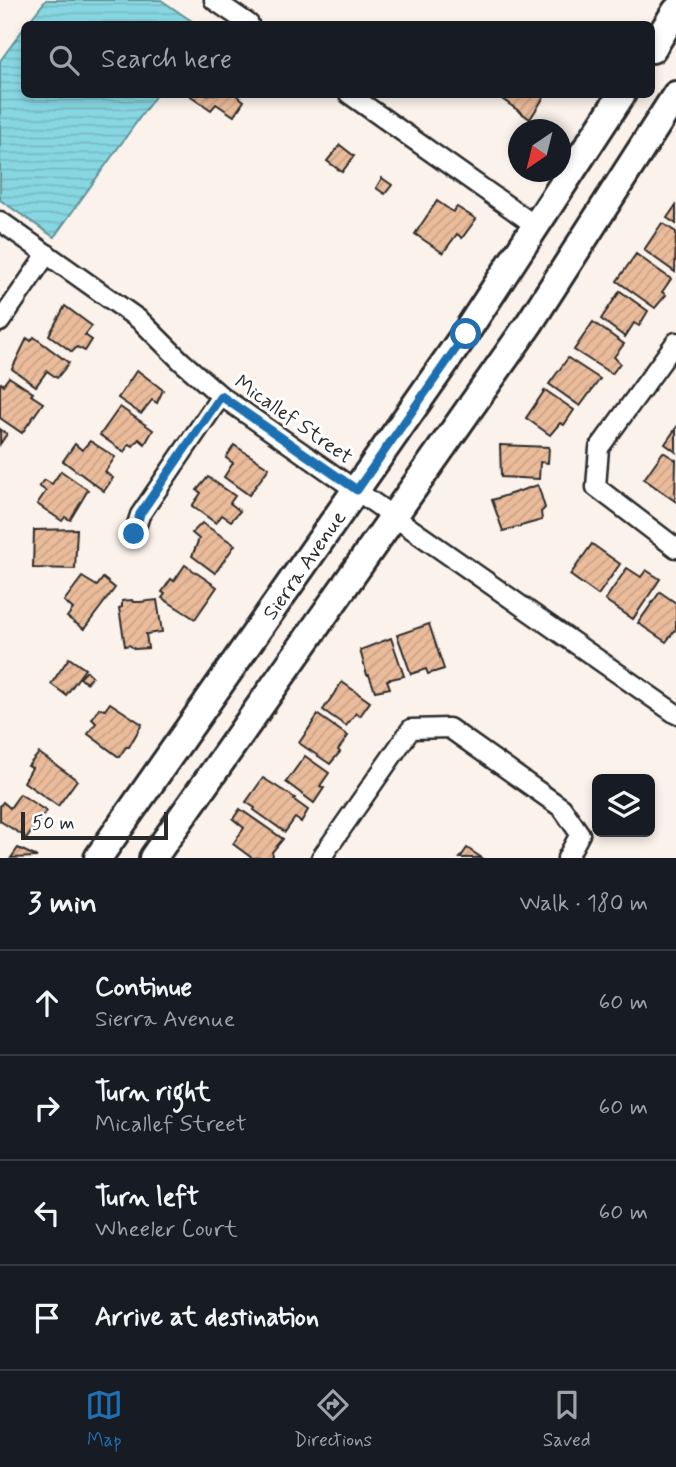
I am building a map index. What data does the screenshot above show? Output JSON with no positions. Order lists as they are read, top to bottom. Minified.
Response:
{"streets":{"main road":["Sierra Avenue"],"street":["Micallef Street"]},"crossings":[["Micallef Street","Sierra Avenue"]],"scale_bar":"50 m","north":"bottom left","page":{"search":"Search here","scale":"50 m","heading":["3 min","Walk · 180 m"],"list":[["Continue","Sierra Avenue","60 m"],["Turn right","Micallef Street","60 m"],["Turn left","Wheeler Court","60 m"],"Arrive at destination"],"nav":["Map","Directions","Saved"]}}
